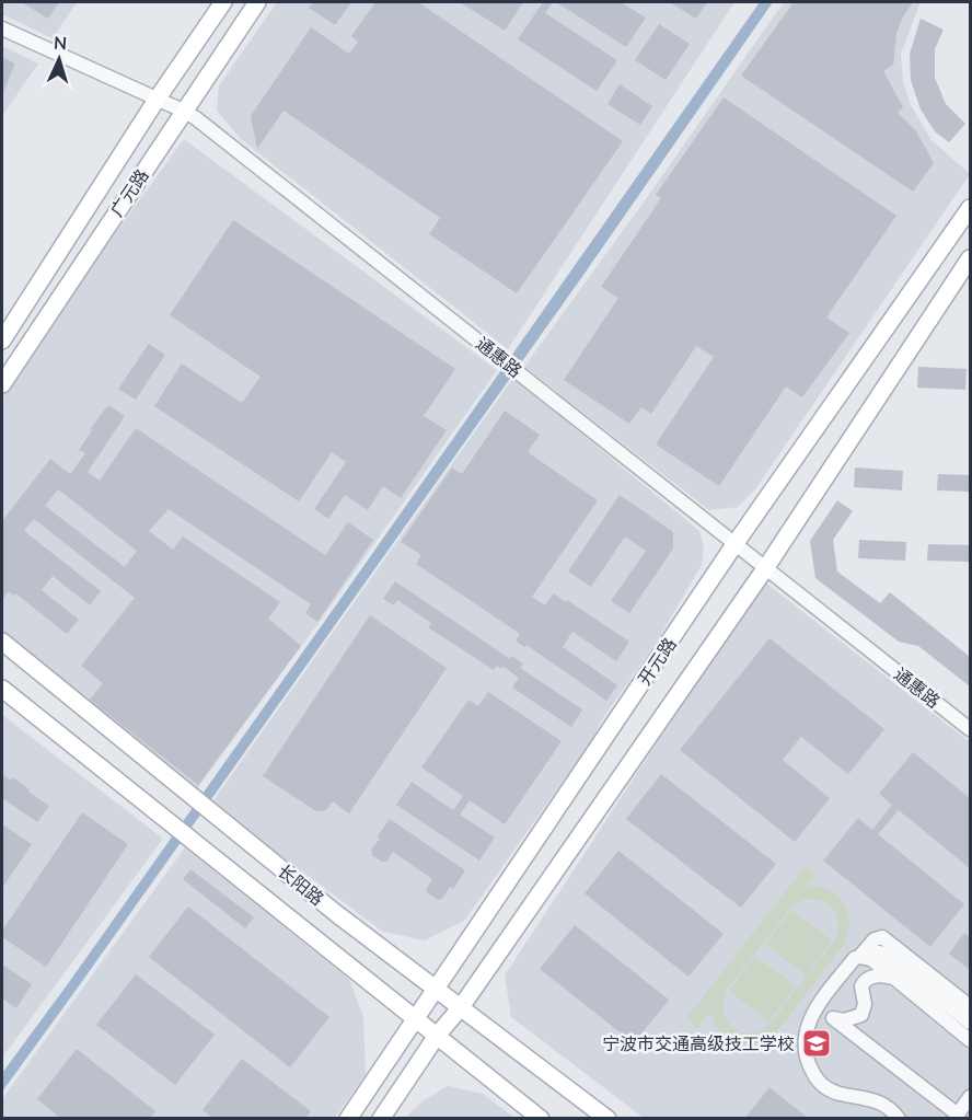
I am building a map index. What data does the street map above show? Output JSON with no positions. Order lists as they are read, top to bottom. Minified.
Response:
{"streets":{"main road":["广元路","开元路","长阳路"],"street":["通惠路"]},"crossings":[["广元路","通惠路"],["通惠路","开元路"],["开元路","长阳路"]],"places":{"school or university":["宁波市交通高级技工学校"]},"north":"top"}
